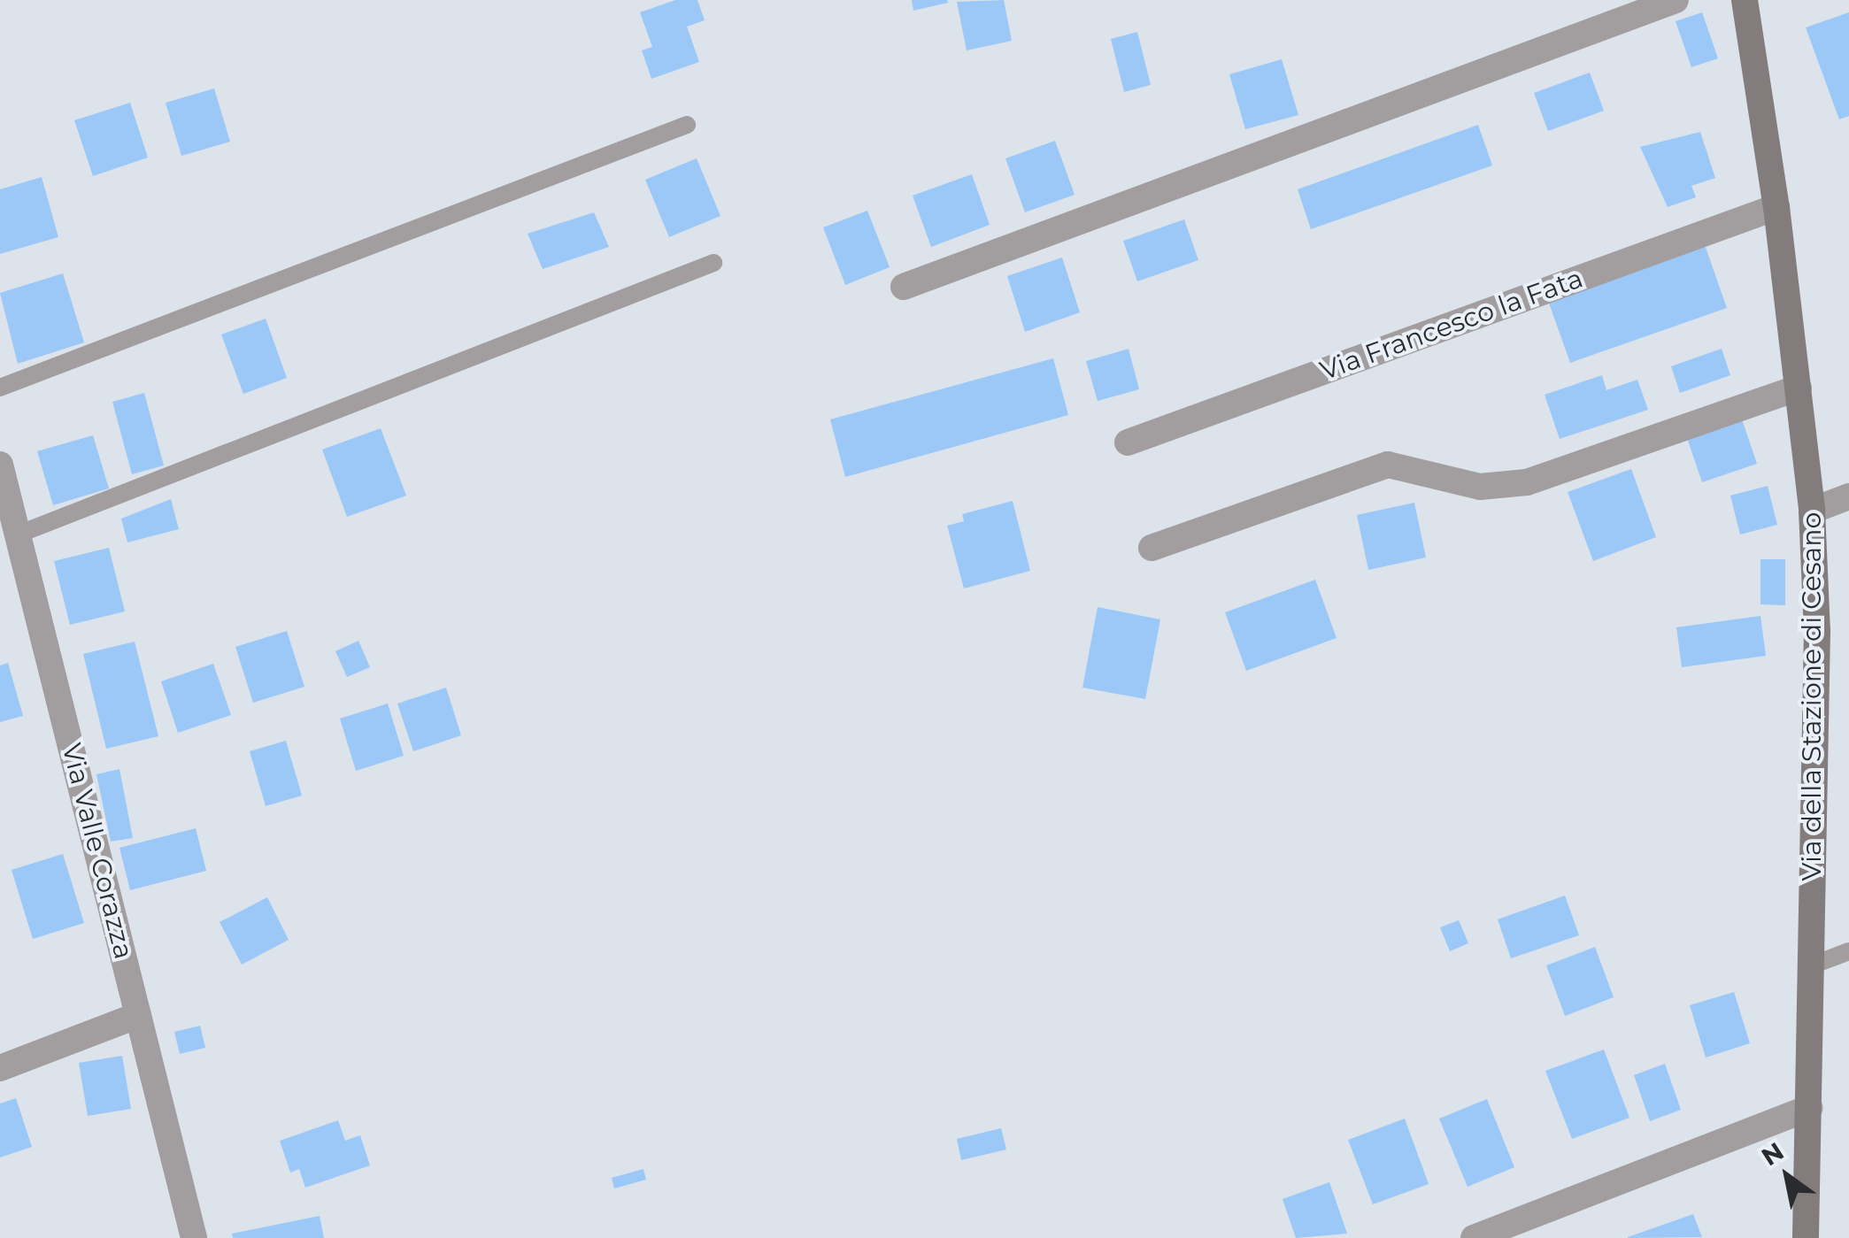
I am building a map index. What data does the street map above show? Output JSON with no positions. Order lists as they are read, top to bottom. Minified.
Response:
{"streets":{"street":["Via Francesco la Fata","Via della Stazione di Cesano","Via Valle Corazza"]},"crossings":[["Via Francesco la Fata","Via della Stazione di Cesano"]],"north":"top left"}
